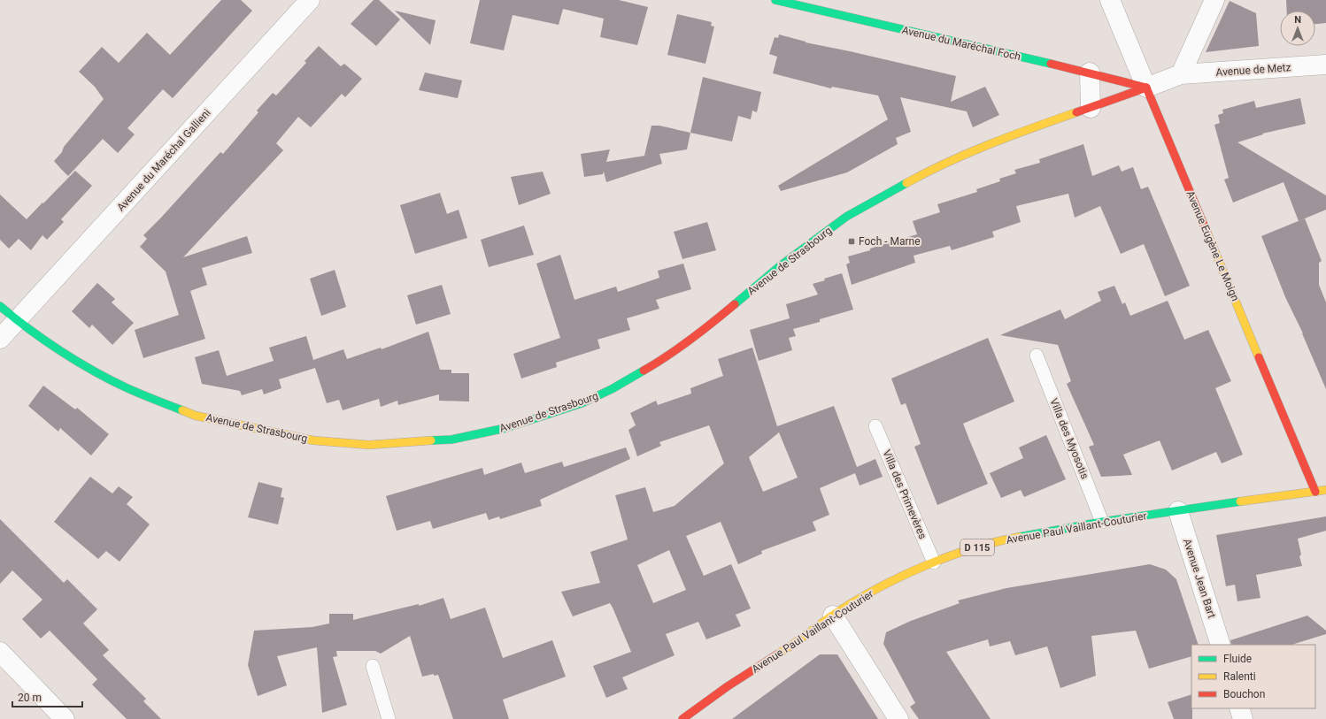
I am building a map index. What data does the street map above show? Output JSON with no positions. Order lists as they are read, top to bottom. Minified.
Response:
{"streets":{"street":["Avenue du Maréchal Foch","Avenue de Metz","Avenue du Maréchal Gallieni","Avenue Eugène Le Moign","Avenue de Strasbourg","Avenue Paul Vaillant-Couturier","D 115","Avenue Jean Bart"],"lane":["Villa des Myosotis","Villa des Primevères"]},"crossings":[["Avenue du Maréchal Foch","Avenue de Metz"],["Avenue du Maréchal Foch","Avenue Eugène Le Moign"],["Avenue du Maréchal Foch","Avenue de Strasbourg"],["Avenue de Metz","Avenue Eugène Le Moign"],["Avenue de Metz","Avenue de Strasbourg"],["Avenue du Maréchal Gallieni","Avenue de Strasbourg"],["Avenue Eugène Le Moign","Avenue de Strasbourg"],["Avenue Eugène Le Moign","Avenue Paul Vaillant-Couturier"],["Villa des Myosotis","Avenue Paul Vaillant-Couturier"],["Villa des Primevères","Avenue Paul Vaillant-Couturier"],["Avenue Paul Vaillant-Couturier","Avenue Jean Bart"]],"places":{"transit":["Foch - Marne"]},"legend":["Fluide","Ralenti","Bouchon"],"scale_bar":"20 m","north":"top"}
